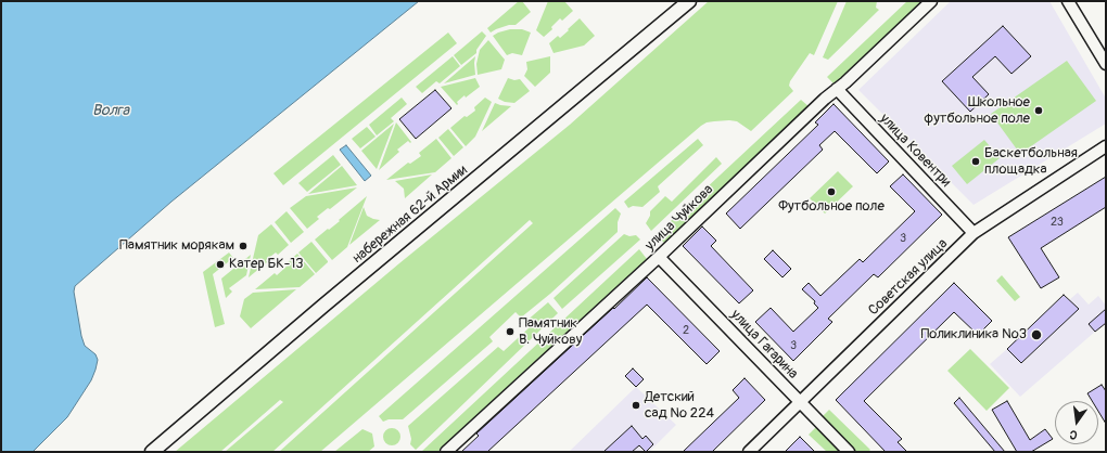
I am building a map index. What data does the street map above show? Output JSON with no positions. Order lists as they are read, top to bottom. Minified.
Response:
{"streets":{"main road":["набережная 62-й Армии"],"street":["улица Ковентри","улица Чуйкова","Советская улица","улица Гагарина"]},"crossings":[["улица Ковентри","улица Чуйкова"],["улица Ковентри","Советская улица"],["улица Чуйкова","улица Гагарина"],["Советская улица","улица Гагарина"]],"water":["Волга"],"places":["Школьное футбольное поле","Баскетбольная площадка","Футбольное поле","Памятник морякам","Катер БК-13","Памятник В. Чуйкову","Поликлиника №3","Детский сад № 224"],"house_numbers":["23","3","2","3"],"north":"bottom"}
